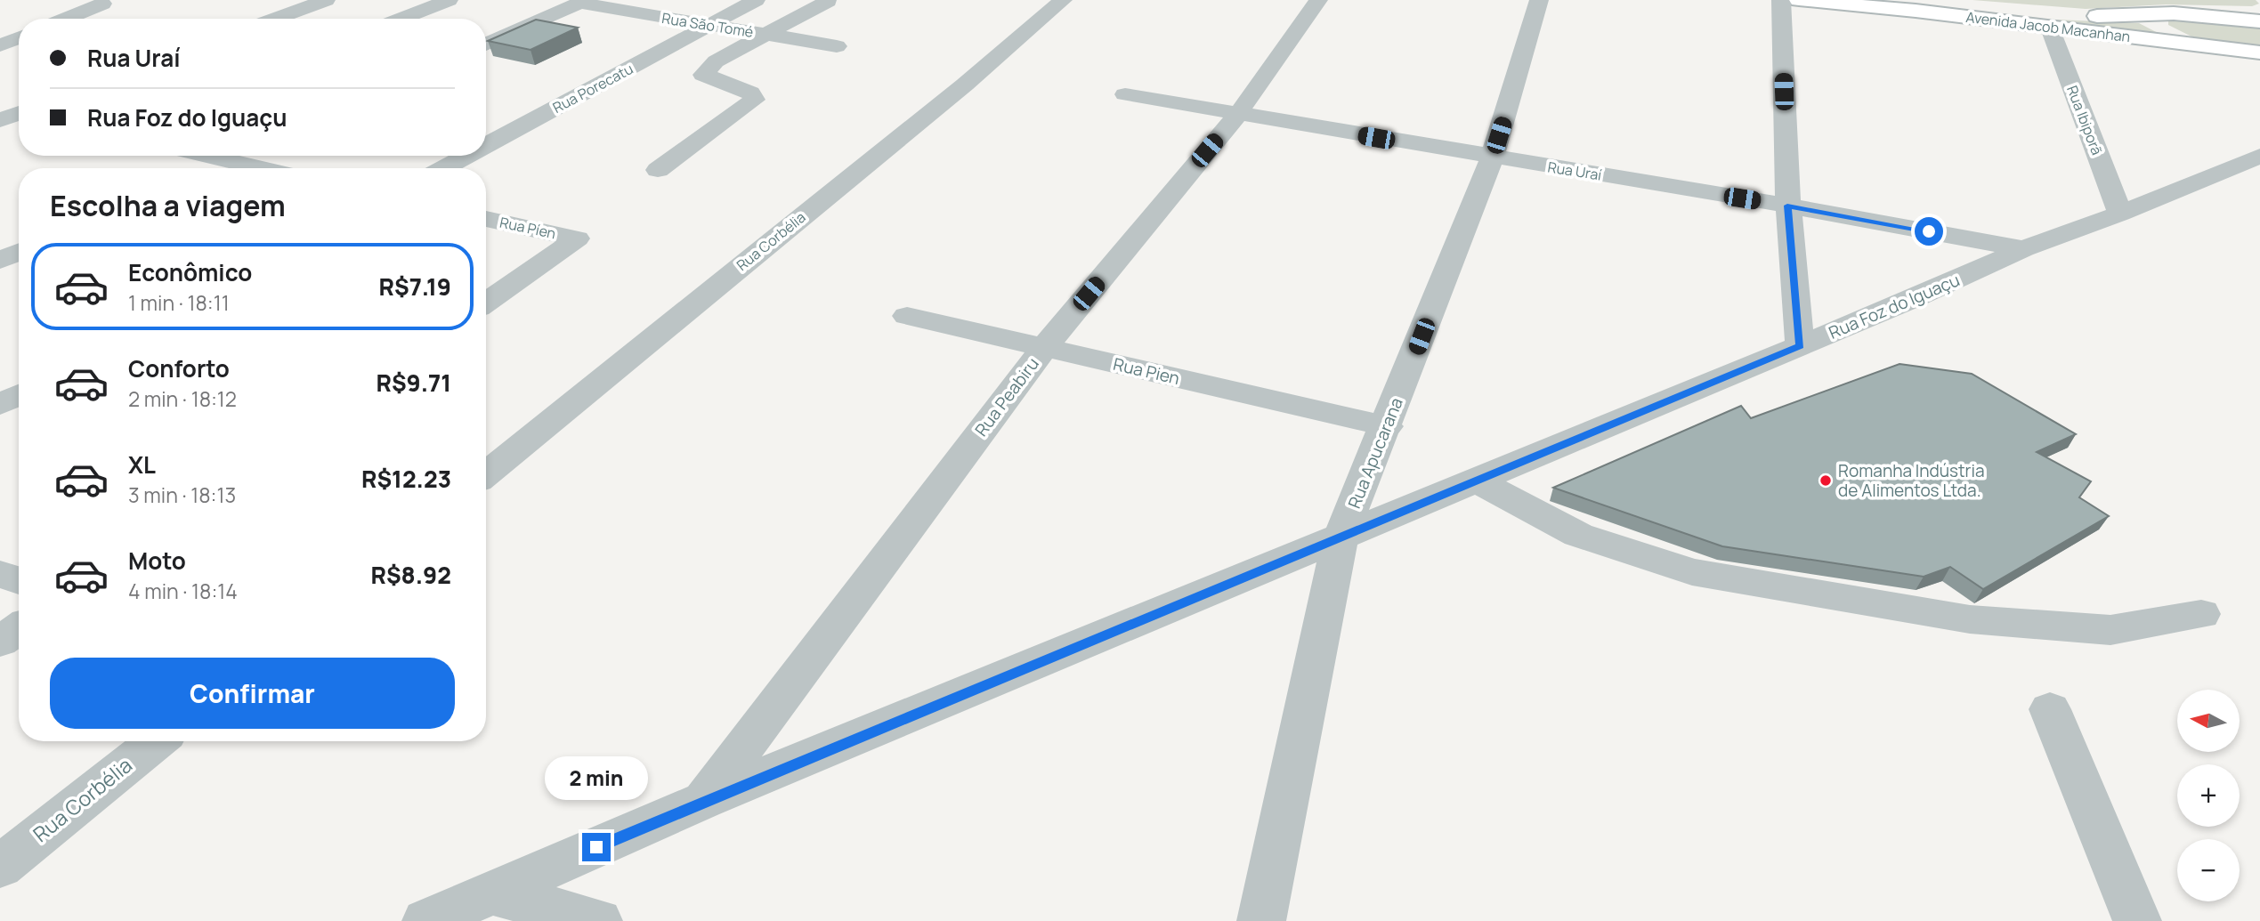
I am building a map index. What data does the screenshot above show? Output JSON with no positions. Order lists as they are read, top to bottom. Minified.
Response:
{"streets":{"main road":["Avenida Jacob Macanhan"],"street":["Rua São Tomé","Rua Porecatu","Rua Ibiporã","Rua Uraí","Rua Píen","Rua Corbélia","Rua Foz do Iguaçu","Rua Pien","Rua Peabiru","Rua Apucarana"]},"crossings":[["Rua São Tomé","Rua Porecatu"],["Avenida Jacob Macanhan","Rua Ibiporã"],["Rua Ibiporã","Rua Foz do Iguaçu"],["Rua Uraí","Rua Foz do Iguaçu"],["Rua Uraí","Rua Peabiru"],["Rua Uraí","Rua Apucarana"],["Rua Foz do Iguaçu","Rua Peabiru"],["Rua Foz do Iguaçu","Rua Apucarana"],["Rua Pien","Rua Peabiru"],["Rua Pien","Rua Apucarana"]],"places":["Romanha Indústria de Alimentos Ltda."],"north":"left","page":{"banner":["Rua Uraí","Rua Foz do Iguaçu"],"heading":"Escolha a viagem","list":[{"name":"Econômico","note":"1 min · 18:11","value":"R$7.19"},{"name":"Conforto","note":"2 min · 18:12","value":"R$9.71"},{"name":"XL","note":"3 min · 18:13","value":"R$12.23"},{"name":"Moto","note":"4 min · 18:14","value":"R$8.92"}],"buttons":"Confirmar","map_buttons":["+","−"],"bubble":"2 min"}}
